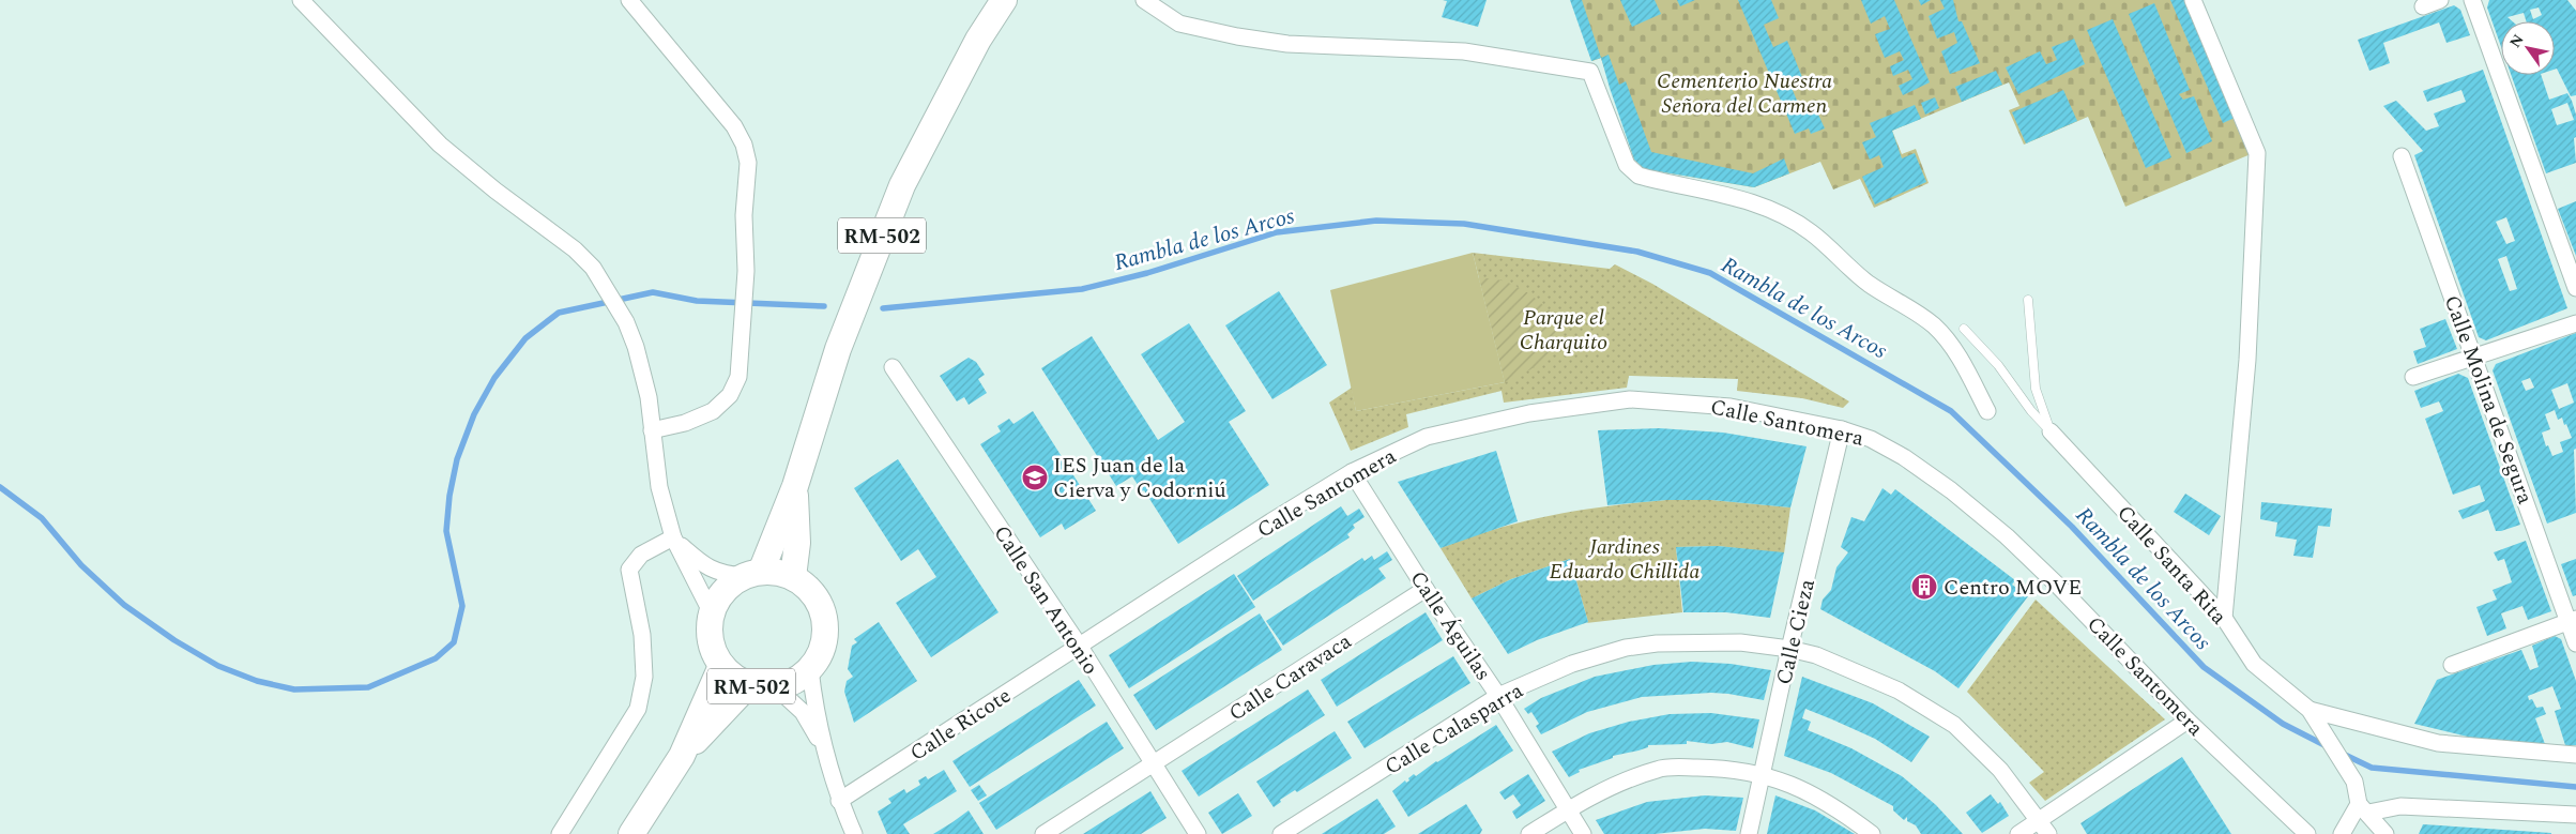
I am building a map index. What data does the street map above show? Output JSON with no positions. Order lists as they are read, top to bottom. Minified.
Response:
{"streets":{"main road":["RM-502"],"street":["Calle Molina de Segura","Calle Santomera","Calle Santa Rita","Calle San Antonio","Calle Águilas","Calle Cieza","Calle Caravaca","Calle Ricote","Calle Calasparra"]},"crossings":[["Calle Santomera","Calle San Antonio"],["Calle Santomera","Calle Águilas"],["Calle Santomera","Calle Cieza"],["Calle Santomera","Calle Ricote"],["Calle San Antonio","Calle Caravaca"],["Calle San Antonio","Calle Ricote"],["Calle Águilas","Calle Caravaca"],["Calle Águilas","Calle Calasparra"],["Calle Cieza","Calle Calasparra"]],"water":["Rambla de los Arcos"],"parks":["Cementerio Nuestra Señora del Carmen","Parque el Charquito","Jardines Eduardo Chillida"],"places":{"school or university":["IES Juan de la Cierva y Codorniú"],"building":["Centro MOVE"]},"north":"top left"}
